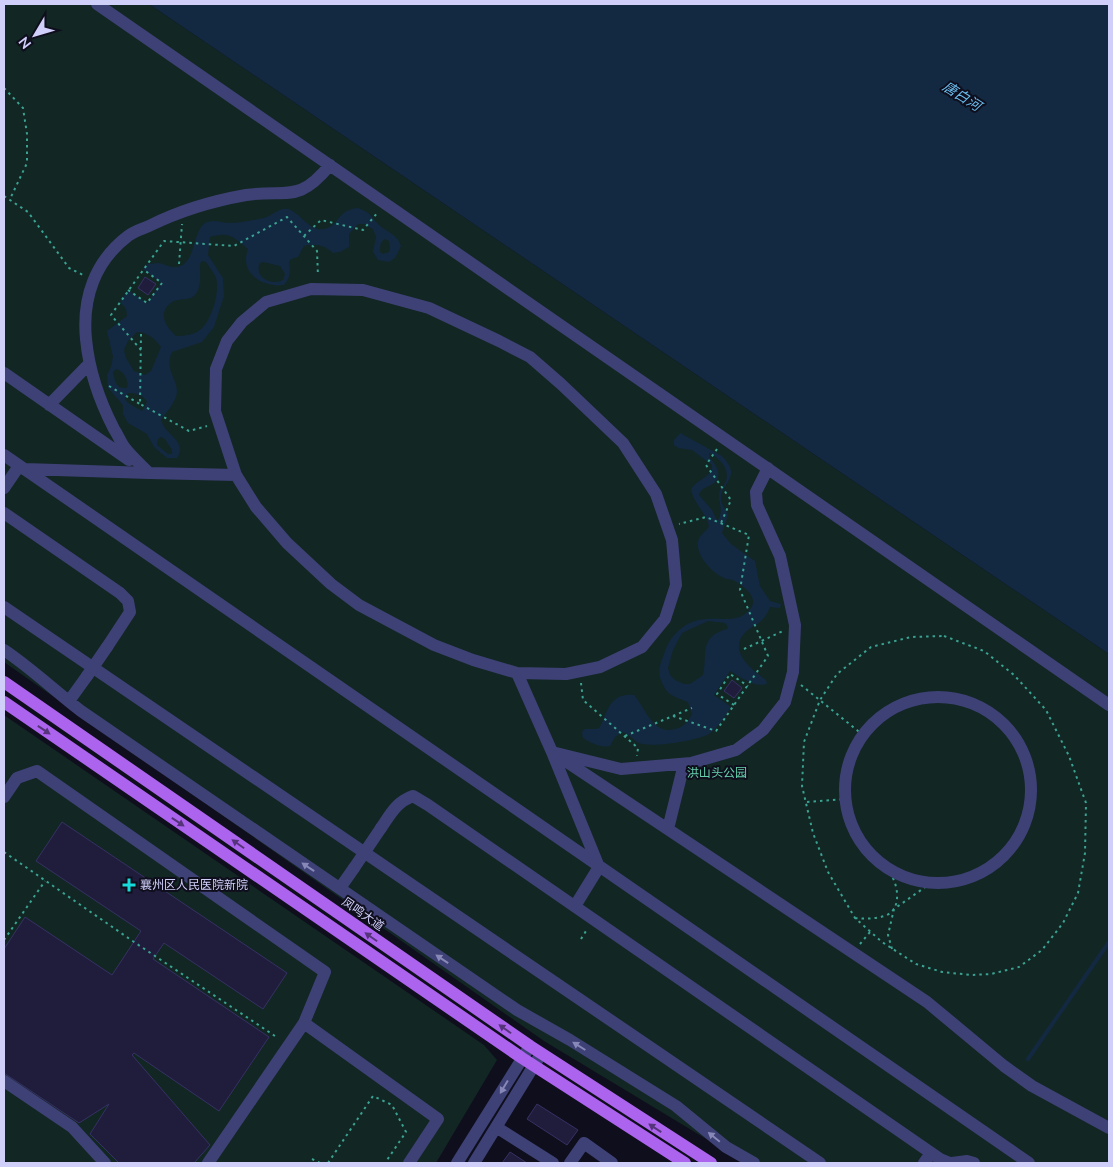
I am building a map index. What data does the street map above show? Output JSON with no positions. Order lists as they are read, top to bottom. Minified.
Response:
{"streets":{"main road":["凤鸣大道"]},"water":["唐白河"],"parks":["洪山头公园"],"places":{"health":["襄州区人民医院新院"]},"north":"bottom left"}
